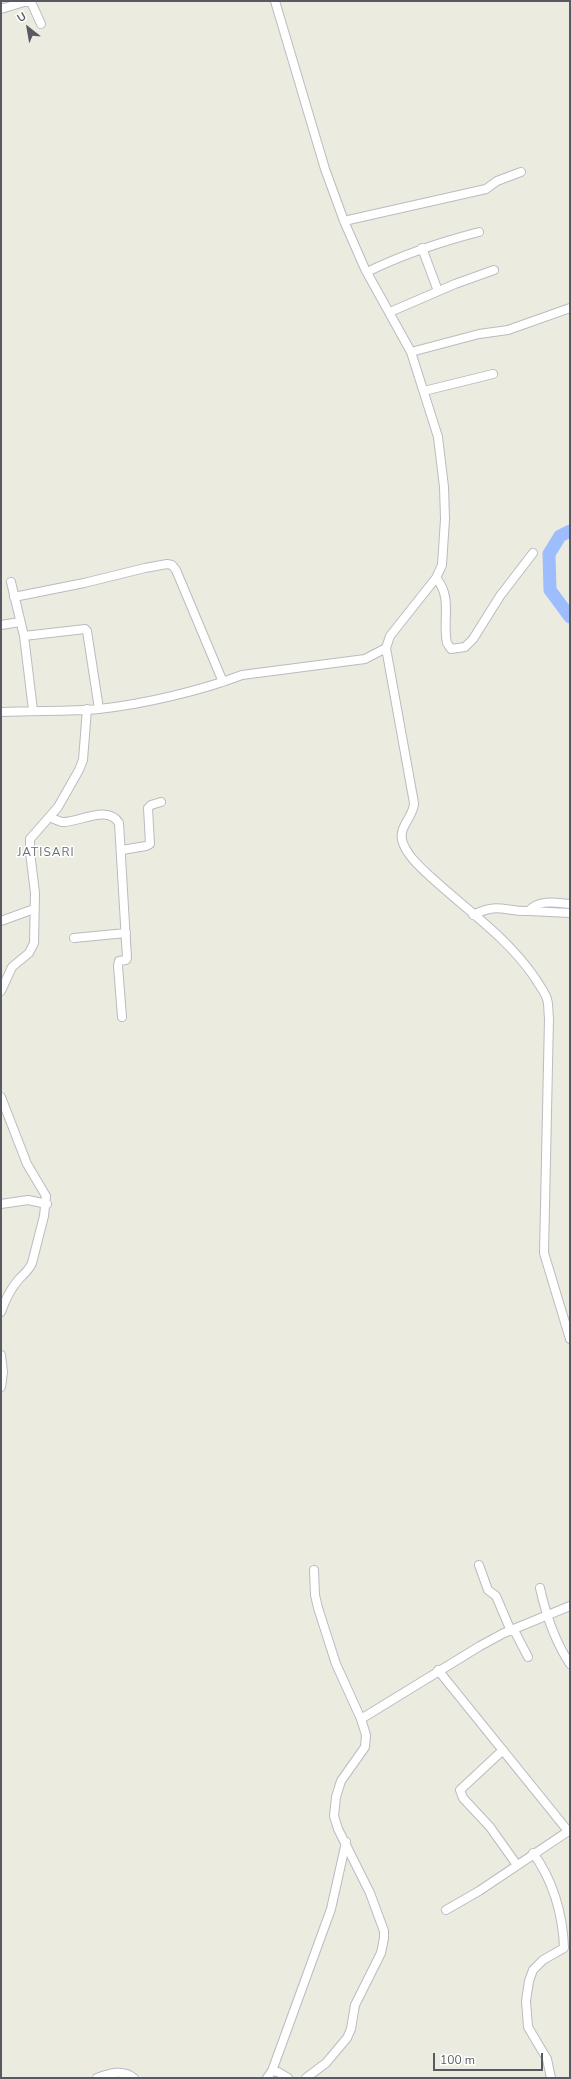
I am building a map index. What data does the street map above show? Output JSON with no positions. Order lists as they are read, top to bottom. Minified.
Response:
{"districts":["JATISARI"],"scale_bar":"100 m","north":"top left"}
